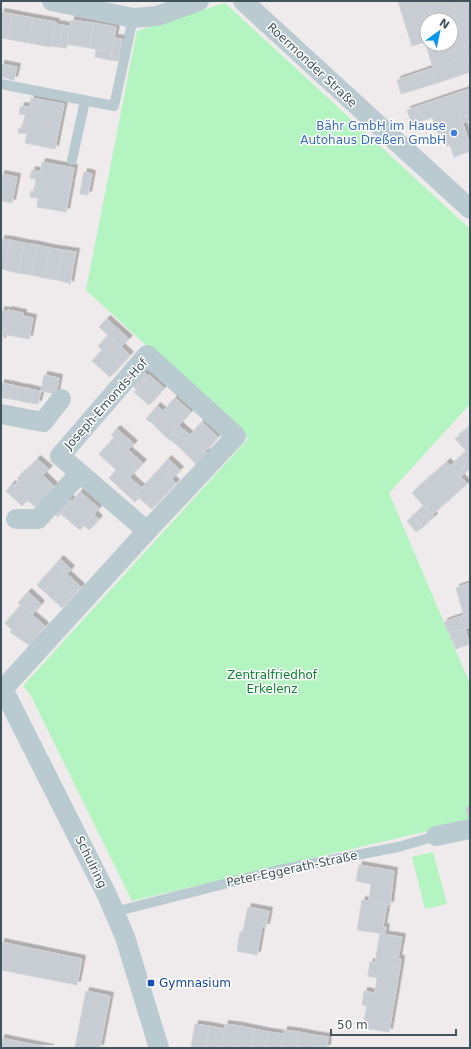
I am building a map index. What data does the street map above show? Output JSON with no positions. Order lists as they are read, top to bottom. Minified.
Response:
{"streets":{"street":["Roermonder Straße","Joseph-Emonds-Hof","Schulring","Peter-Eggerath-Straße"]},"crossings":[["Joseph-Emonds-Hof","Schulring"],["Schulring","Peter-Eggerath-Straße"]],"parks":["Zentralfriedhof Erkelenz"],"places":{"other":["Bähr GmbH im Hause Autohaus Dreßen GmbH"],"transit":["Gymnasium"]},"scale_bar":"50 m","north":"top right"}
